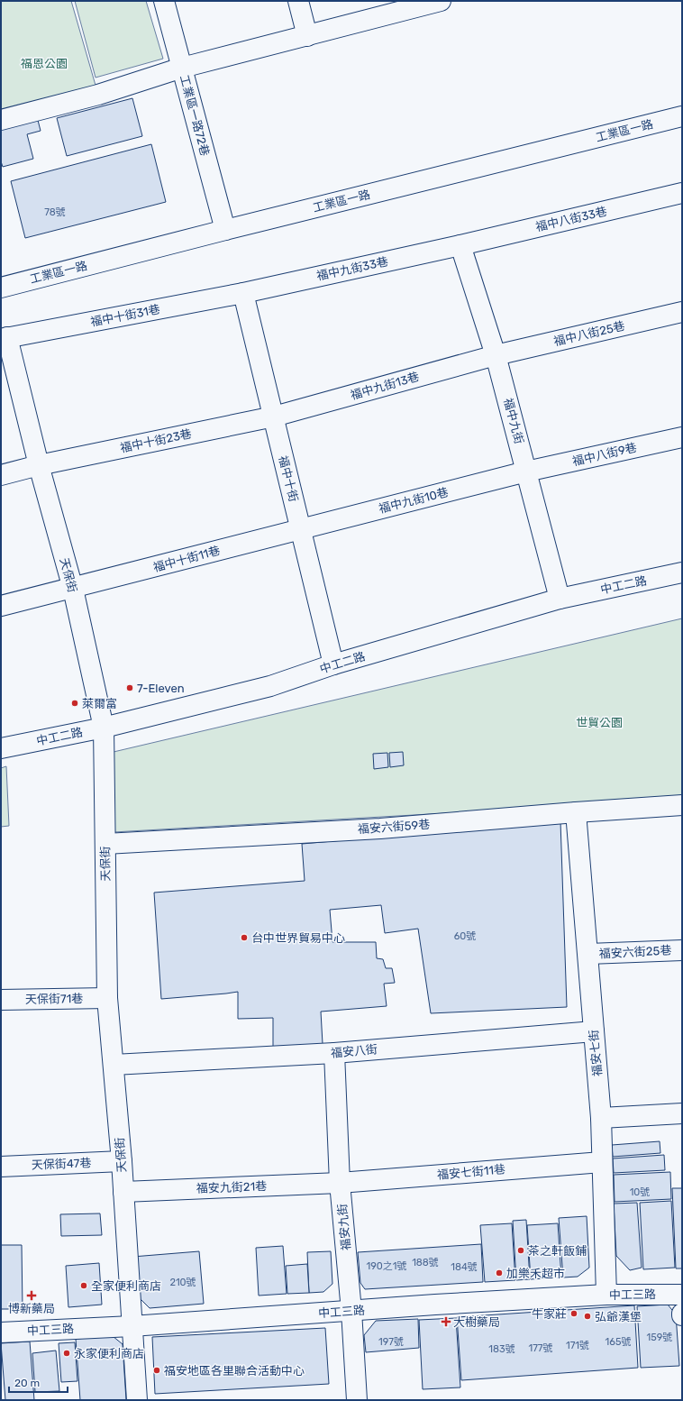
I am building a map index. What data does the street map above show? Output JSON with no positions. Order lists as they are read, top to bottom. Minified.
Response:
{"streets":{"street":["工業區一路72巷","工業區一路","福中八街33巷","福中九街33巷","福中十街31巷","福中八街25巷","福中九街13巷","福中九街","福中十街23巷","福中八街9巷","福中十街","福中九街10巷","福中十街11巷","天保街","中工二路","福安六街59巷","福安六街25巷","天保街71巷","福安八街","福安七街","天保街47巷","福安七街11巷","福安九街21巷","福安九街","中工三路"]},"crossings":[["工業區一路72巷","工業區一路"],["福中八街33巷","福中九街33巷"],["福中八街33巷","福中九街"],["福中九街33巷","福中十街31巷"],["福中九街33巷","福中九街"],["福中九街33巷","福中十街"],["福中十街31巷","福中十街"],["福中十街31巷","天保街"],["福中八街25巷","福中九街13巷"],["福中八街25巷","福中九街"],["福中九街13巷","福中九街"],["福中九街13巷","福中十街23巷"],["福中九街13巷","福中十街"],["福中九街","福中八街9巷"],["福中九街","福中九街10巷"],["福中九街","中工二路"],["福中十街23巷","福中十街"],["福中十街23巷","天保街"],["福中八街9巷","福中九街10巷"],["福中十街","福中九街10巷"],["福中十街","福中十街11巷"],["福中十街","中工二路"],["福中九街10巷","福中十街11巷"],["福中十街11巷","天保街"],["天保街","中工二路"],["天保街","福安六街59巷"],["天保街","天保街71巷"],["天保街","福安八街"],["天保街","天保街47巷"],["天保街","福安九街21巷"],["天保街","中工三路"],["福安六街59巷","福安七街"],["福安六街25巷","福安七街"],["福安八街","福安七街"],["福安八街","福安九街"],["福安七街","福安七街11巷"],["福安七街","中工三路"],["福安七街11巷","福安九街21巷"],["福安七街11巷","福安九街"],["福安九街21巷","福安九街"],["福安九街","中工三路"]],"parks":["福恩公園","世貿公園"],"places":{"other":["7-Eleven","萊爾富","台中世界貿易中心","茶之軒飯鋪","加樂禾超市","全家便利商店","牛家莊","弘爺漢堡","永家便利商店","福安地區各里聯合活動中心"],"health":["博新藥局","大樹藥局"]},"house_numbers":["78號","60號","10號","188號","190之1號","184號","210號","159號","197號","165號","171號","177號","183號"],"scale_bar":"20 m"}
